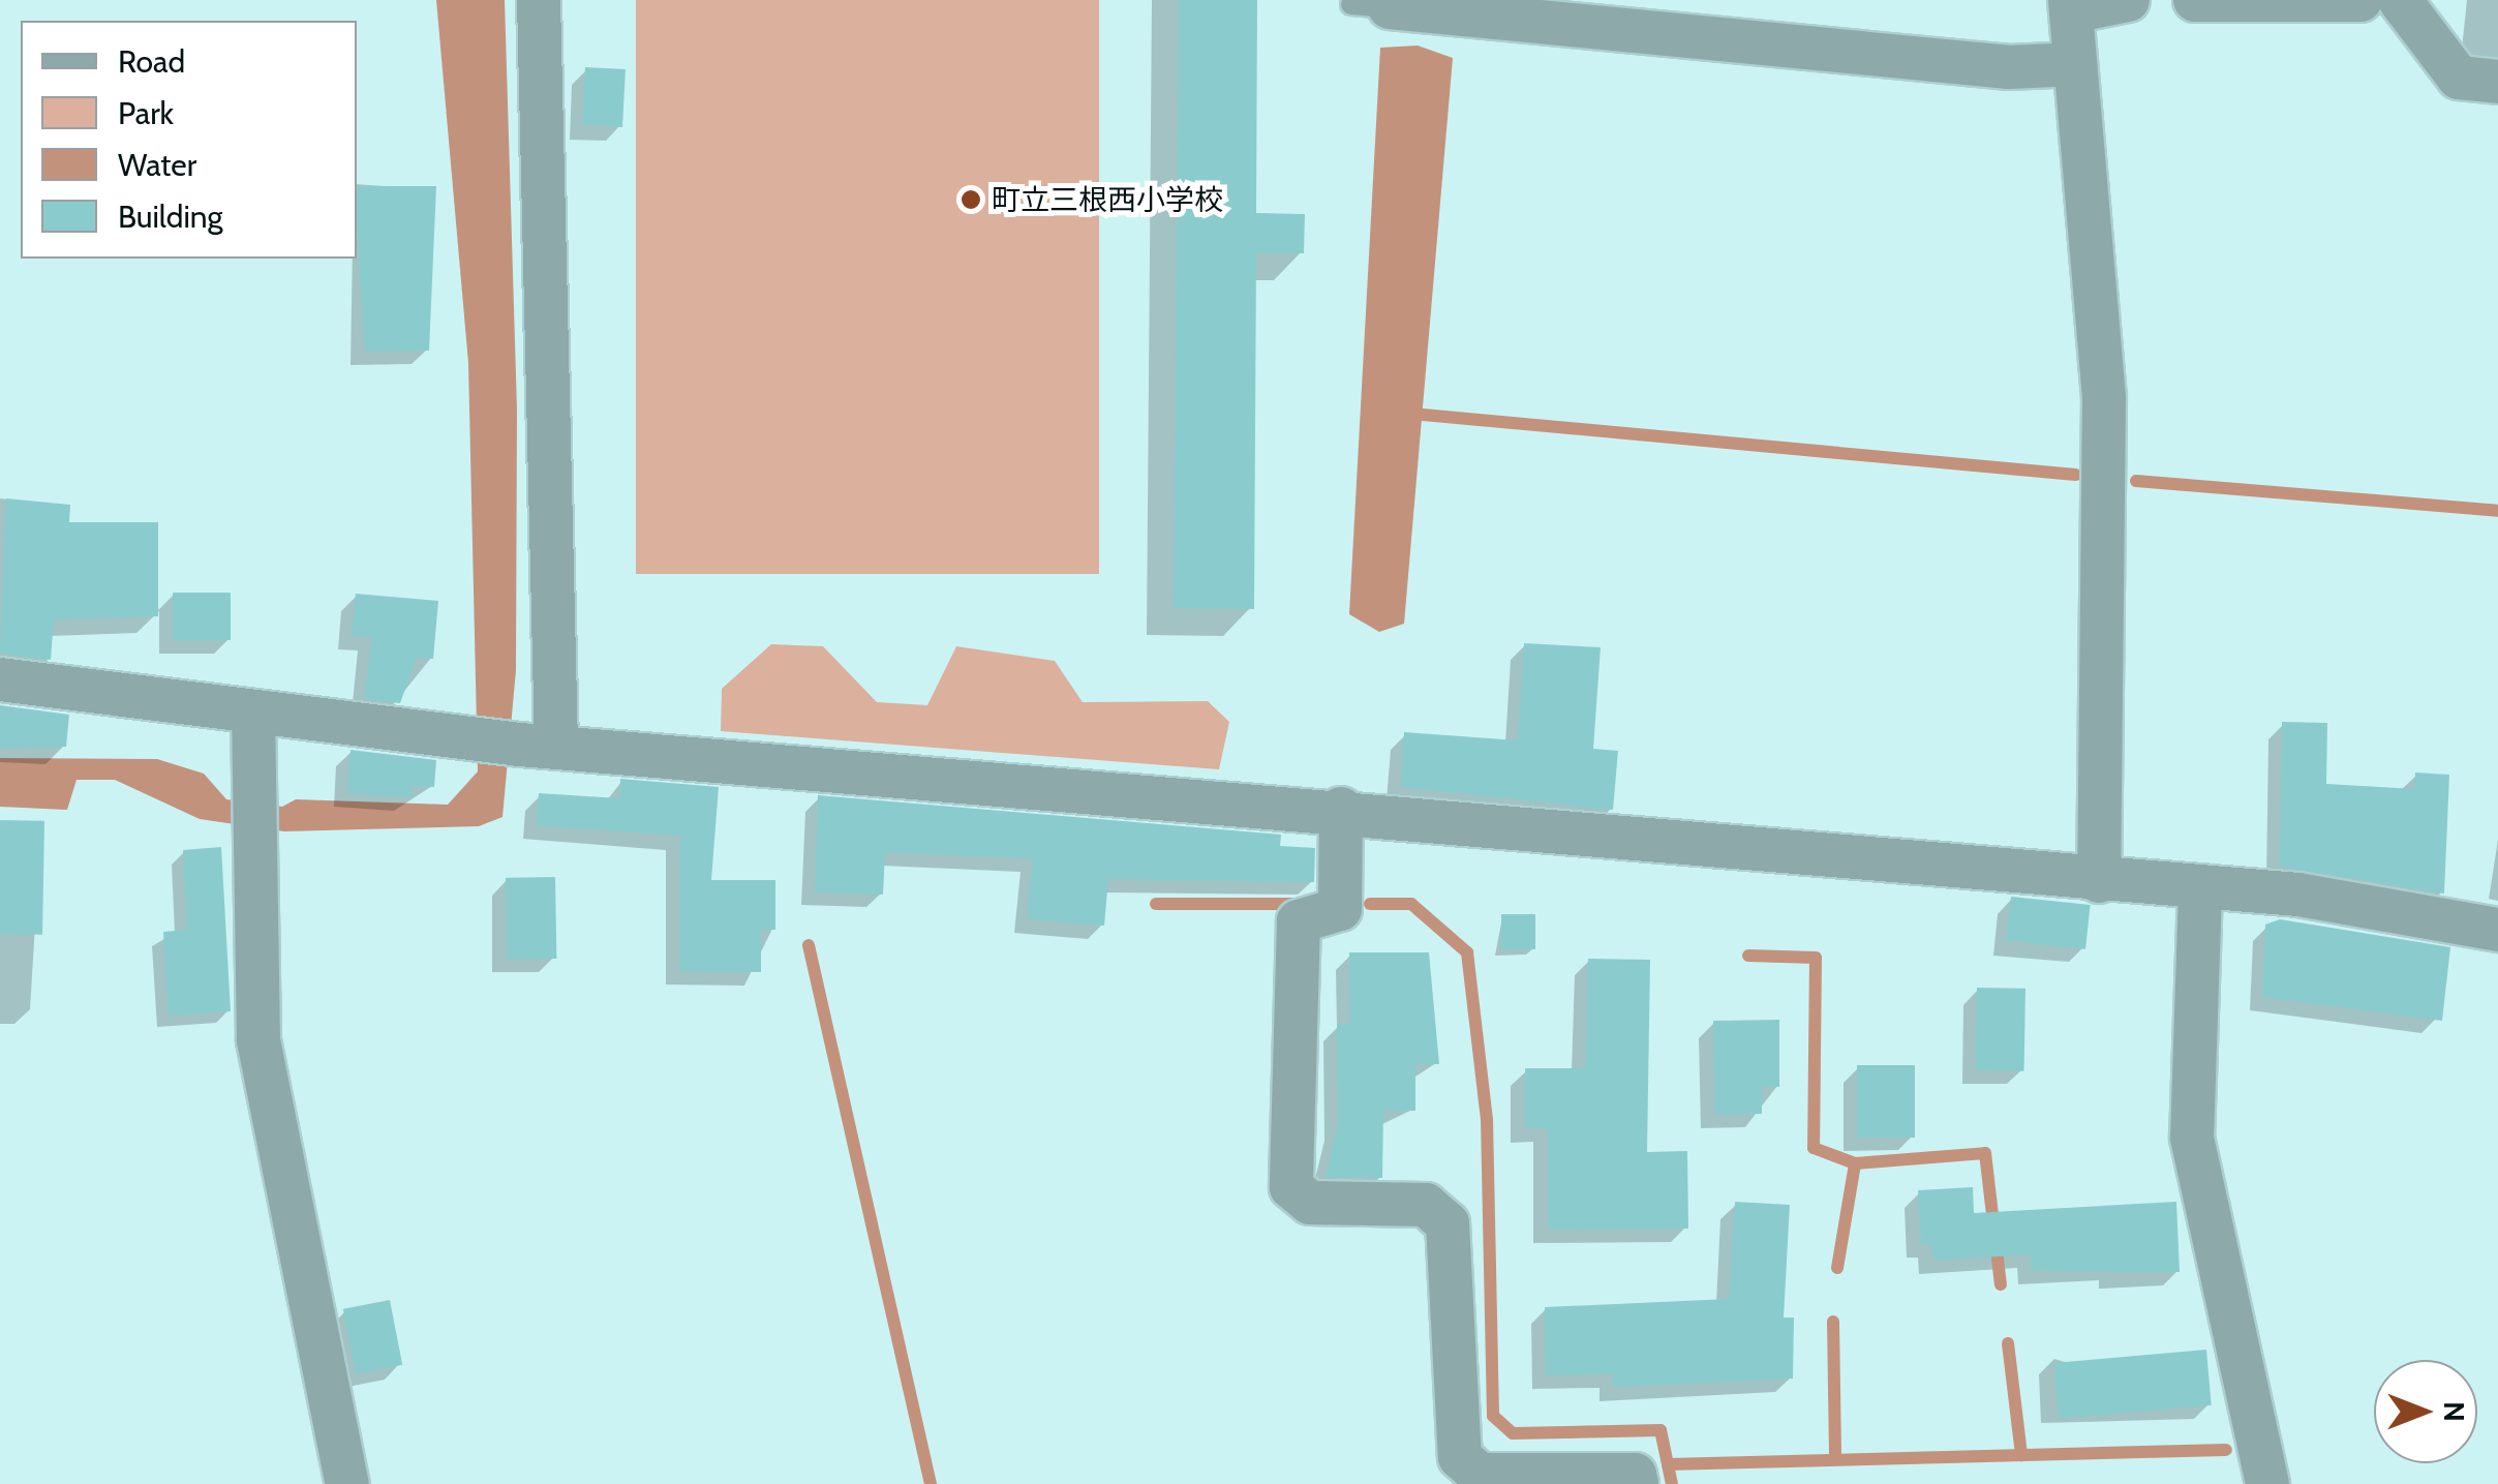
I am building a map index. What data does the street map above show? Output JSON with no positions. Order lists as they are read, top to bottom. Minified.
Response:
{"places":["町立三根西小学校"],"legend":["Road","Park","Water","Building"],"north":"right"}
